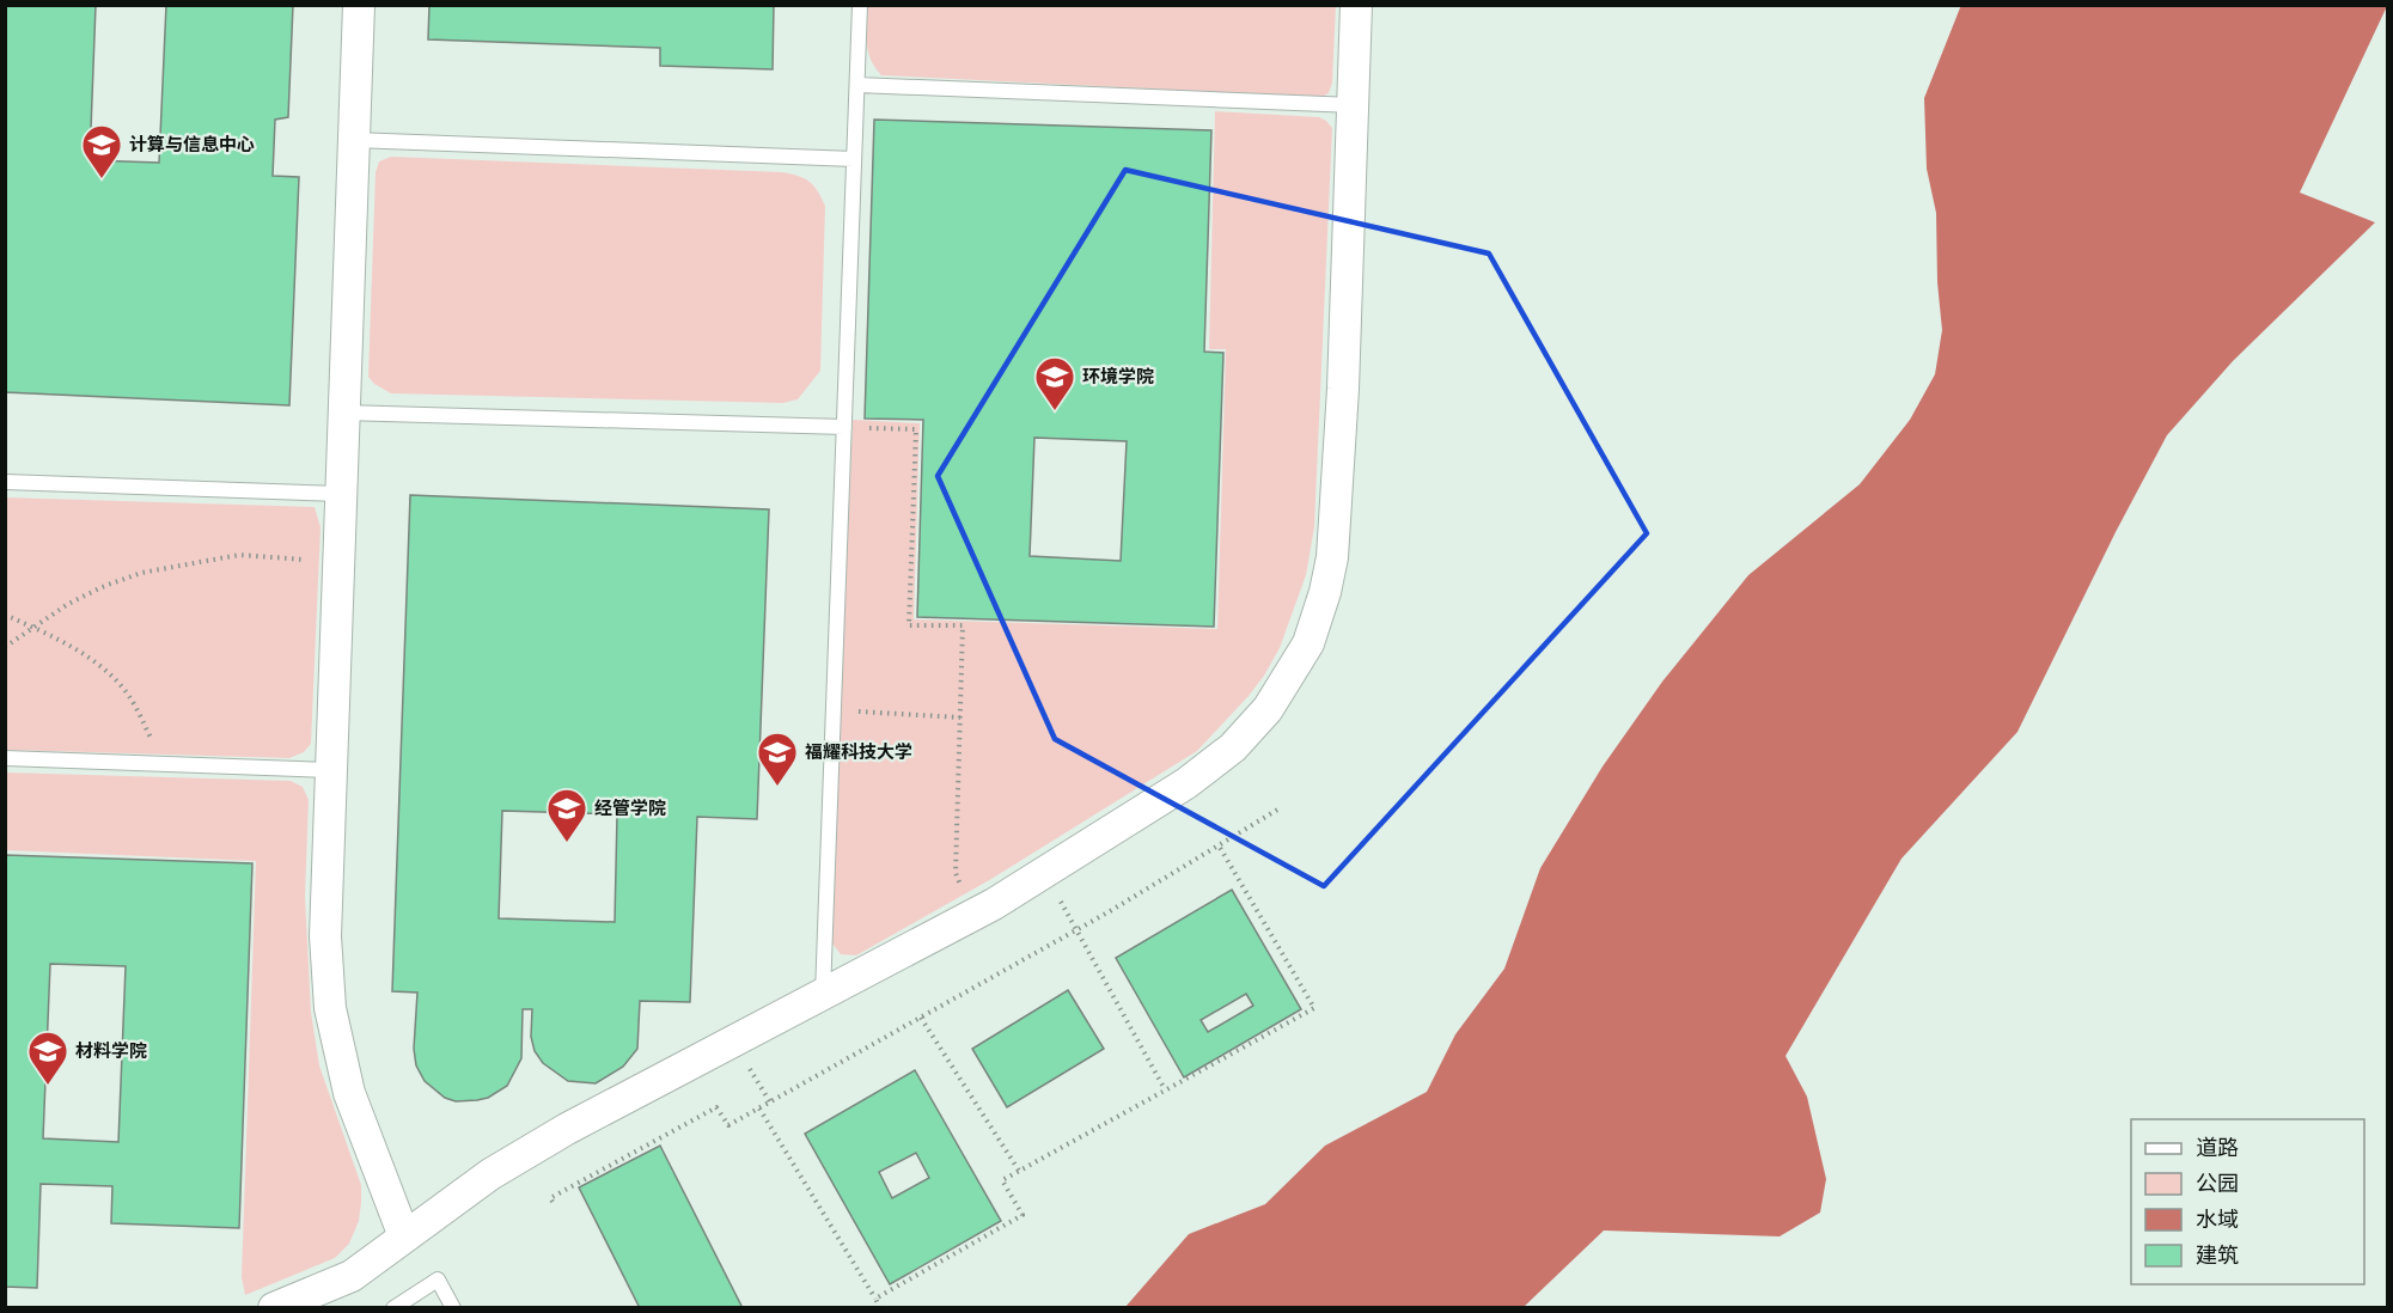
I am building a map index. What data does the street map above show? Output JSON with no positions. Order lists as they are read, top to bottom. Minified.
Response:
{"places":{"school or university":["计算与信息中心","环境学院","福耀科技大学","经管学院","材料学院"]},"legend":["道路","公园","水域","建筑"]}
